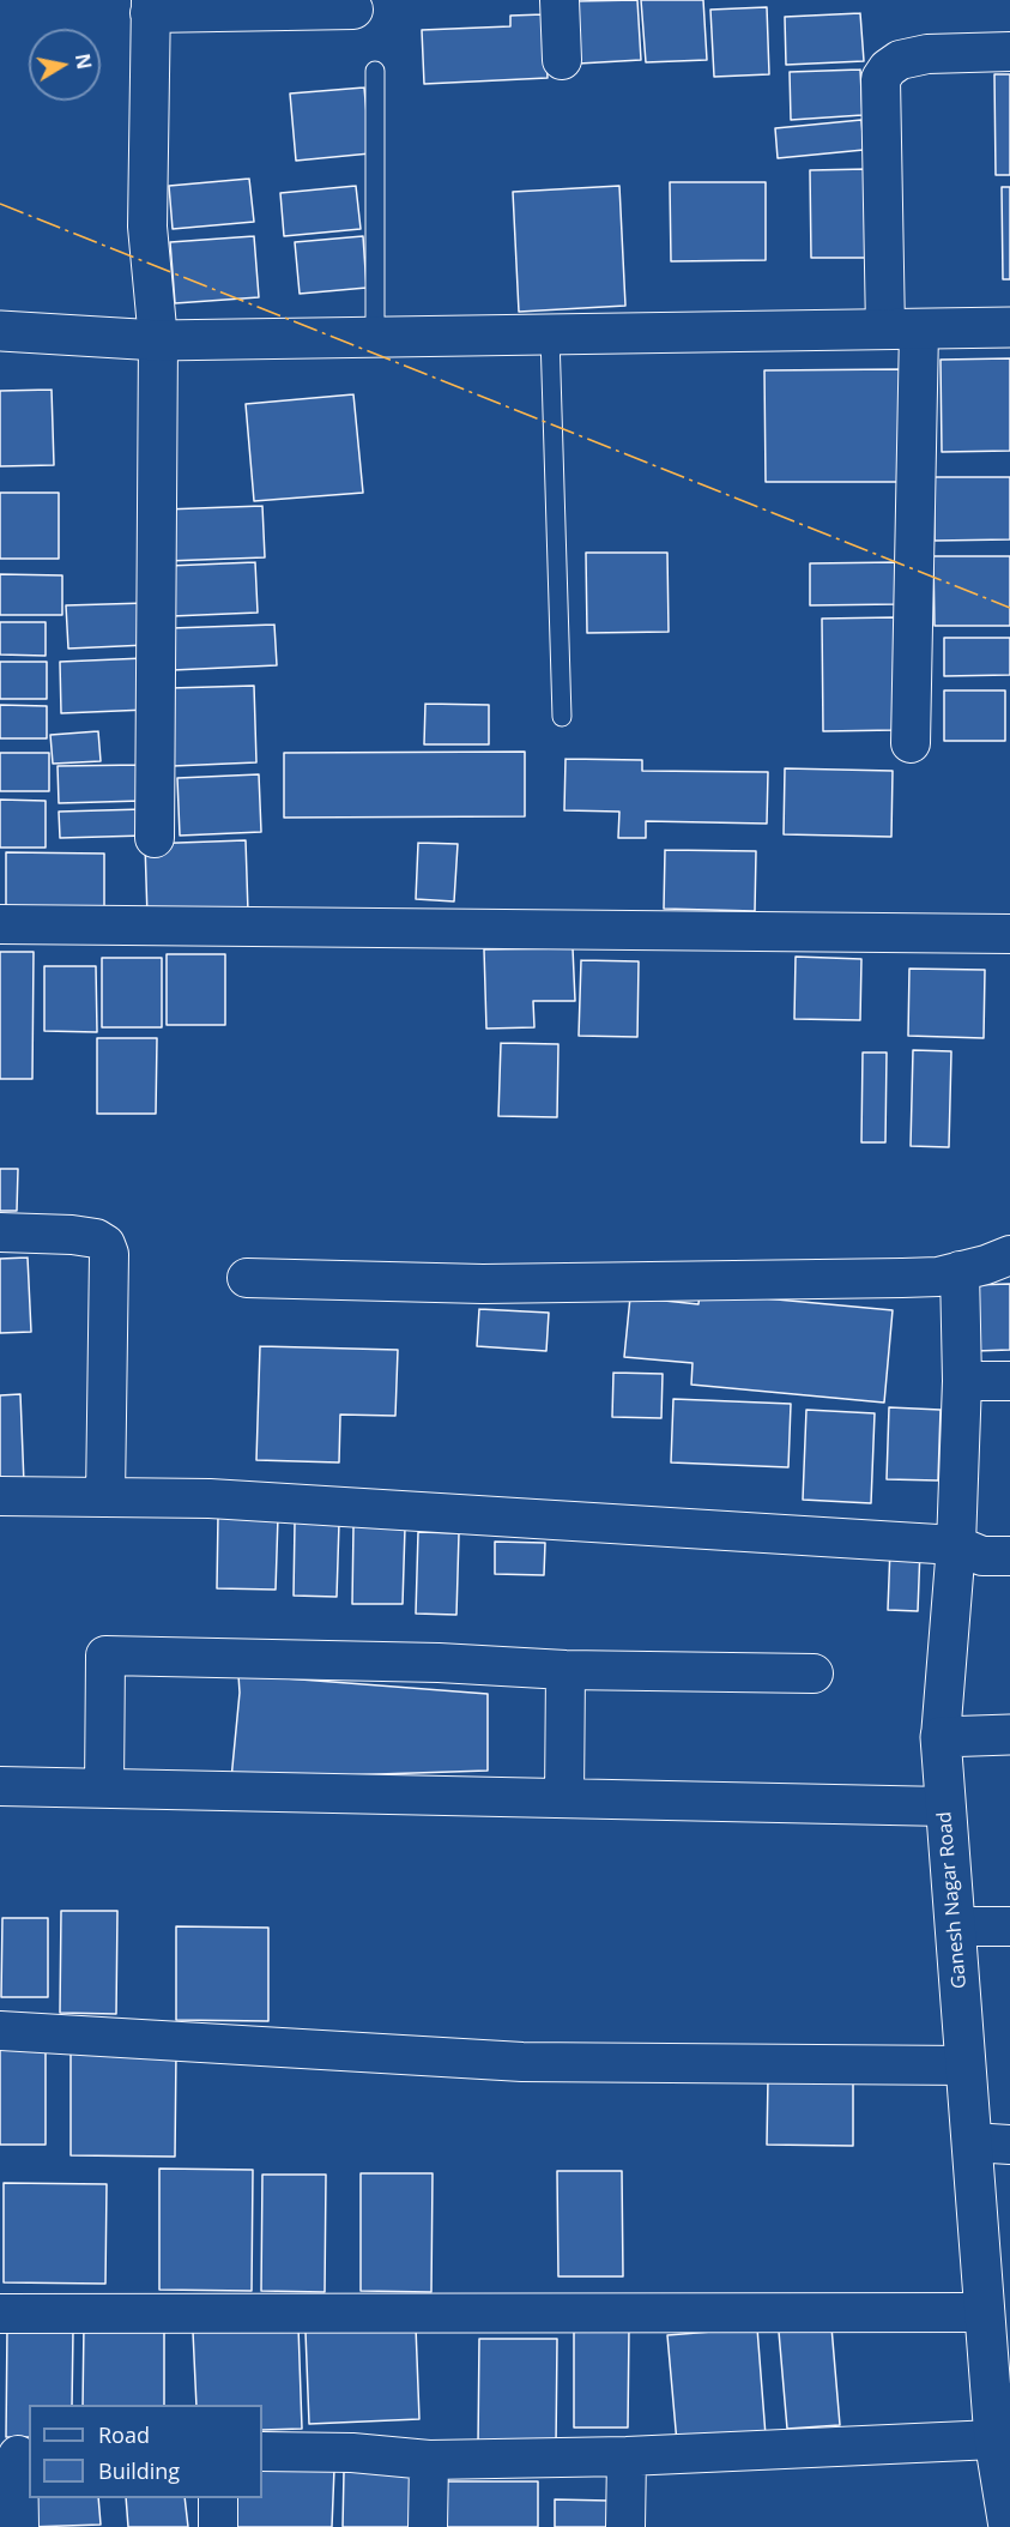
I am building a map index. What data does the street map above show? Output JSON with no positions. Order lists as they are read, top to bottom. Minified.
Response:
{"streets":{"street":["Ganesh Nagar Road"]},"legend":["Road","Building"],"north":"right"}
